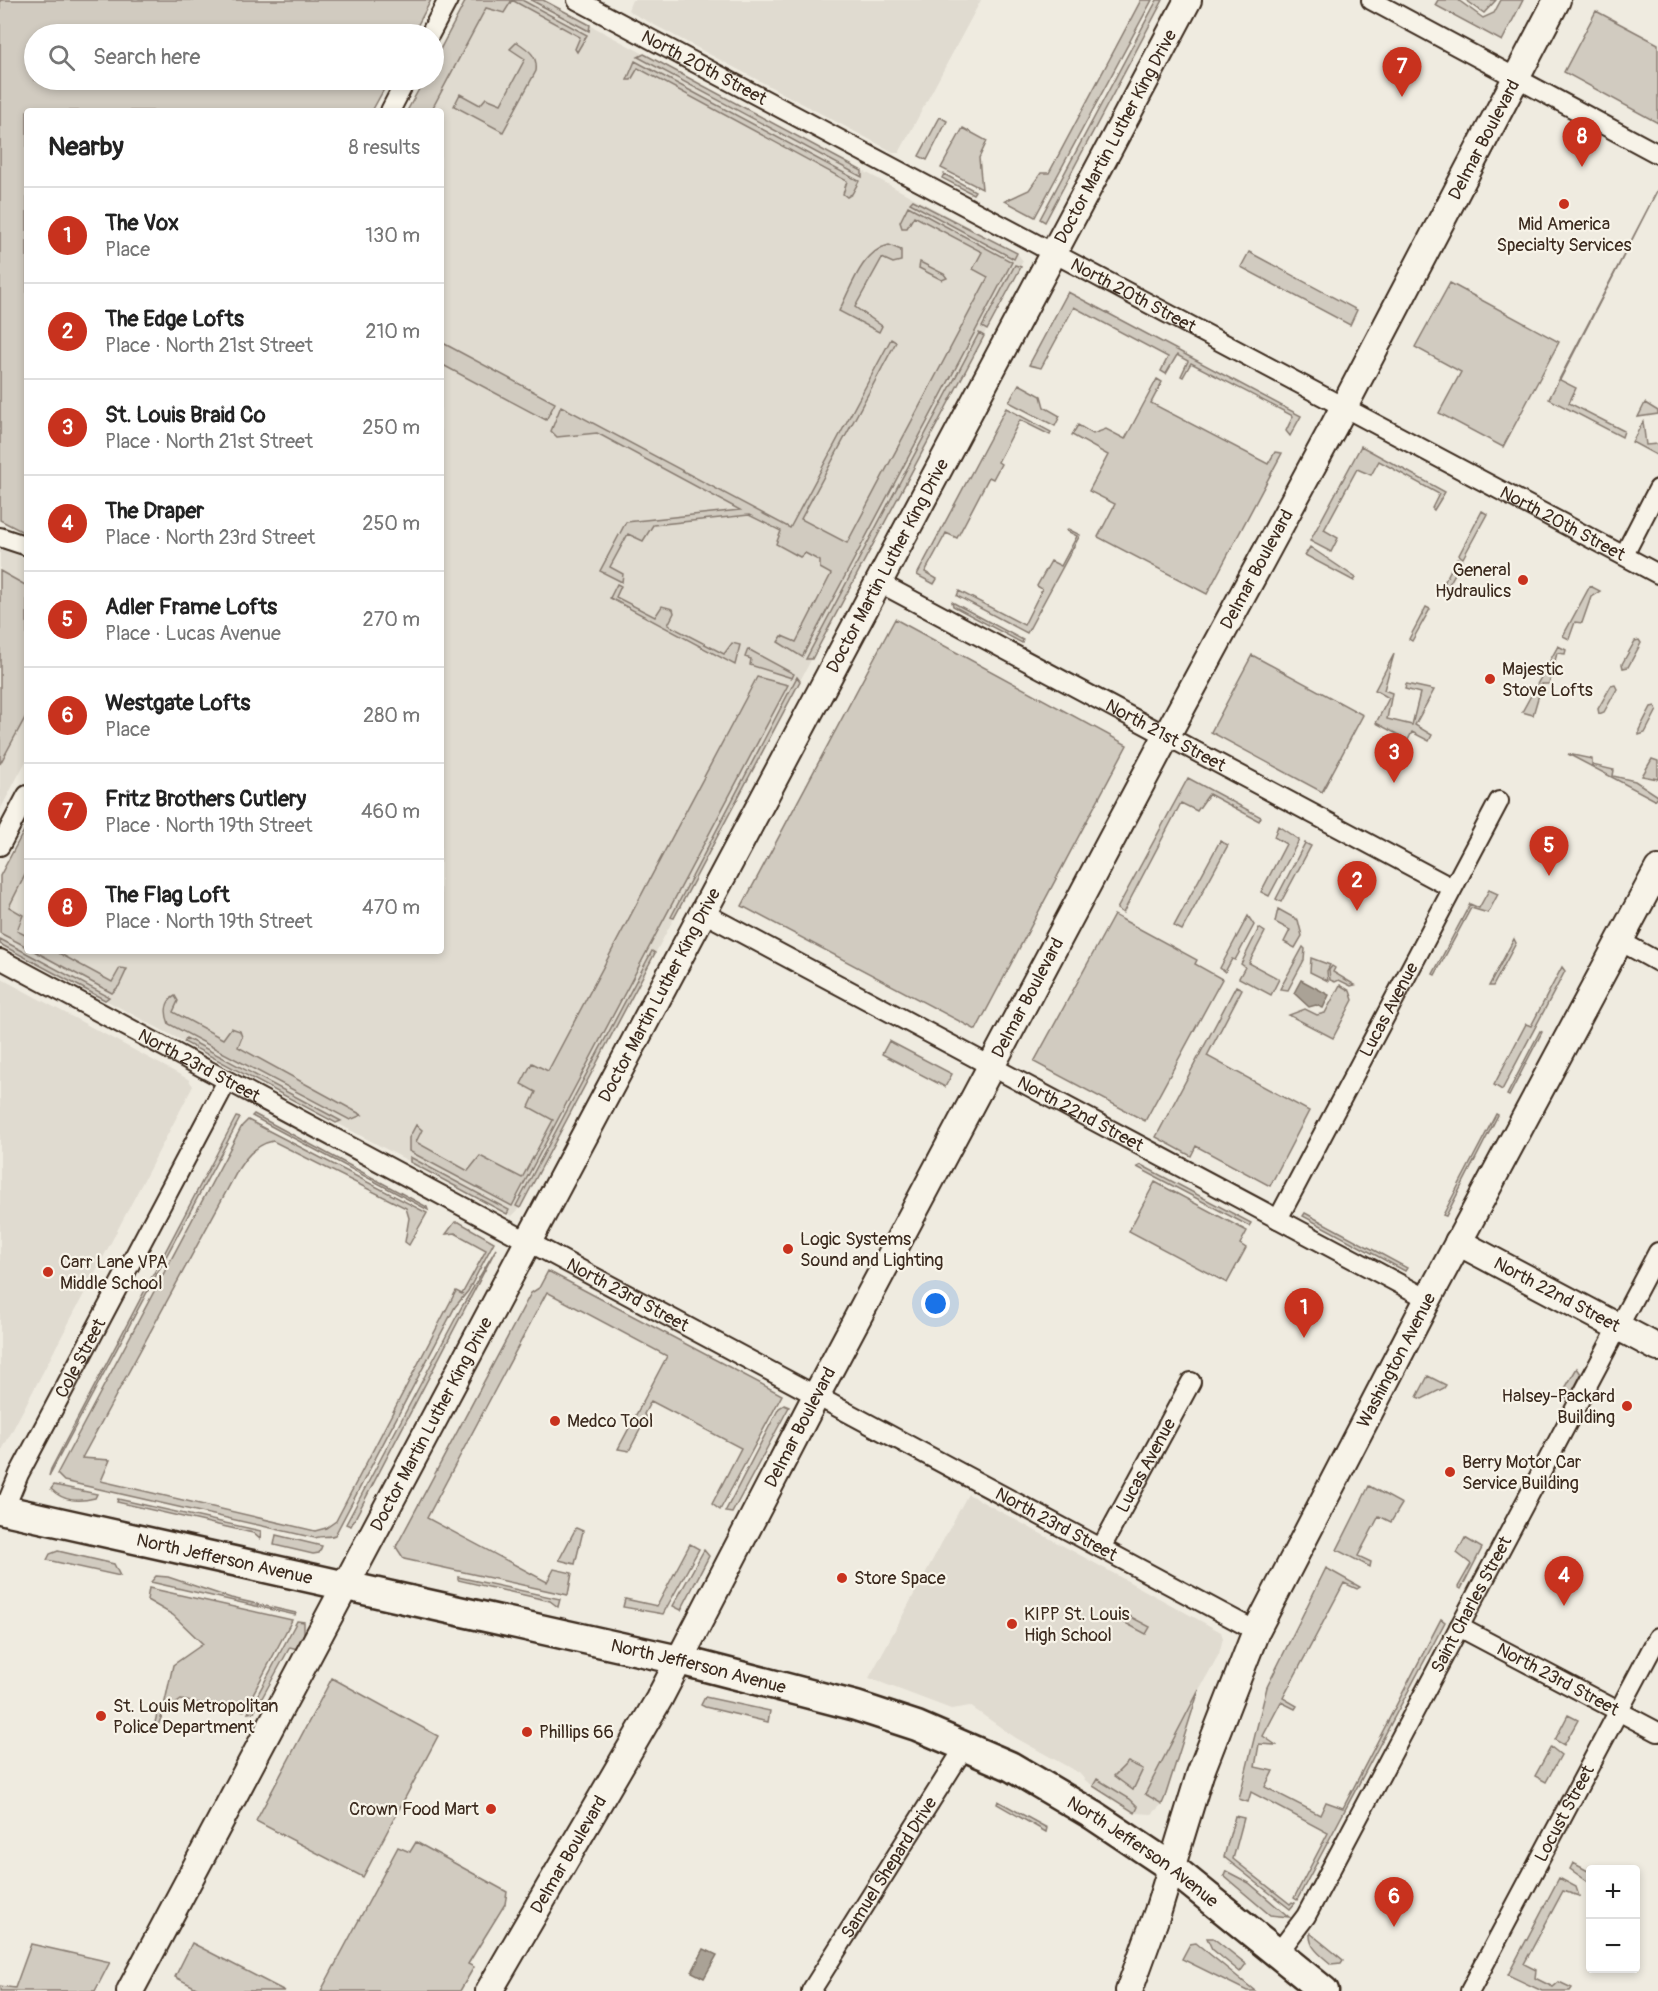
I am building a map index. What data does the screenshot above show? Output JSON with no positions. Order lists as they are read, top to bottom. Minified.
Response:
{"streets":{"main road":["Doctor Martin Luther King Drive","Delmar Boulevard","North 22nd Street","Washington Avenue","North Jefferson Avenue"],"street":["North 20th Street","North 21st Street","Lucas Avenue","North 23rd Street","Cole Street","Saint Charles Street","Locust Street","Samuel Shepard Drive"]},"crossings":[["North 20th Street","Doctor Martin Luther King Drive"],["North 20th Street","Delmar Boulevard"],["Doctor Martin Luther King Drive","North 21st Street"],["Doctor Martin Luther King Drive","North 23rd Street"],["Doctor Martin Luther King Drive","North 22nd Street"],["Doctor Martin Luther King Drive","North Jefferson Avenue"],["Delmar Boulevard","North 21st Street"],["Delmar Boulevard","North 23rd Street"],["Delmar Boulevard","North 22nd Street"],["Delmar Boulevard","North Jefferson Avenue"],["North 21st Street","Lucas Avenue"],["Lucas Avenue","North 23rd Street"],["Lucas Avenue","North 22nd Street"],["North 23rd Street","Cole Street"],["North 23rd Street","Washington Avenue"],["North 23rd Street","Saint Charles Street"],["North 23rd Street","Locust Street"],["North 22nd Street","Washington Avenue"],["North 22nd Street","Saint Charles Street"],["Cole Street","North Jefferson Avenue"],["Washington Avenue","North Jefferson Avenue"],["North Jefferson Avenue","Saint Charles Street"],["North Jefferson Avenue","Samuel Shepard Drive"]],"places":["Mid America Specialty Services","General Hydraulics","Majestic Stove Lofts","Logic Systems Sound and Lighting","Carr Lane VPA Middle School","Halsey-Packard Building","Medco Tool","Berry Motor Car Service Building","Store Space","KIPP St. Louis High School","St. Louis Metropolitan Police Department","Phillips 66","Crown Food Mart"],"page":{"search":"Search here","pins":["7","8","3","5","2","1","4","6"],"heading":["Nearby","8 results"],"list":[{"mark":"1","name":"The Vox","note":"Place","value":"130 m"},{"mark":"2","name":"The Edge Lofts","note":"Place · North 21st Street","value":"210 m"},{"mark":"3","name":"St. Louis Braid Co","note":"Place · North 21st Street","value":"250 m"},{"mark":"4","name":"The Draper","note":"Place · North 23rd Street","value":"250 m"},{"mark":"5","name":"Adler Frame Lofts","note":"Place · Lucas Avenue","value":"270 m"},{"mark":"6","name":"Westgate Lofts","note":"Place","value":"280 m"},{"mark":"7","name":"Fritz Brothers Cutlery","note":"Place · North 19th Street","value":"460 m"},{"mark":"8","name":"The Flag Loft","note":"Place · North 19th Street","value":"470 m"}],"map_buttons":["+","−"]}}
